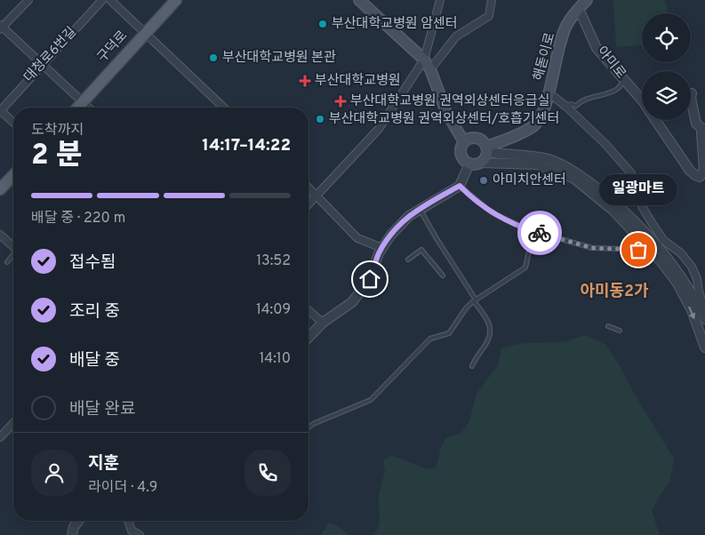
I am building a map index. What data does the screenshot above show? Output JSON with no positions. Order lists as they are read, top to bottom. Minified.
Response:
{"streets":{"main road":["구덕로","해돋이로"],"street":["대청로6번길","아미로"]},"crossings":[["해돋이로","아미로"]],"districts":["아미동2가"],"places":{"other":["부산대학교병원 암센터","부산대학교병원 본관","부산대학교병원 권역외상센터/호흡기센터","아미치안센터","일광마트"],"health":["부산대학교병원","부산대학교병원 권역외상센터응급실"]},"page":{"heading":["2 분","도착까지","14:17–14:22"],"panel":["지훈","라이더 · 4.9"],"bubble":"일광마트","bar":"배달 중 · 220 m","list":[["접수됨","13:52"],["조리 중","14:09"],["배달 중","14:10"],"배달 완료"]}}
